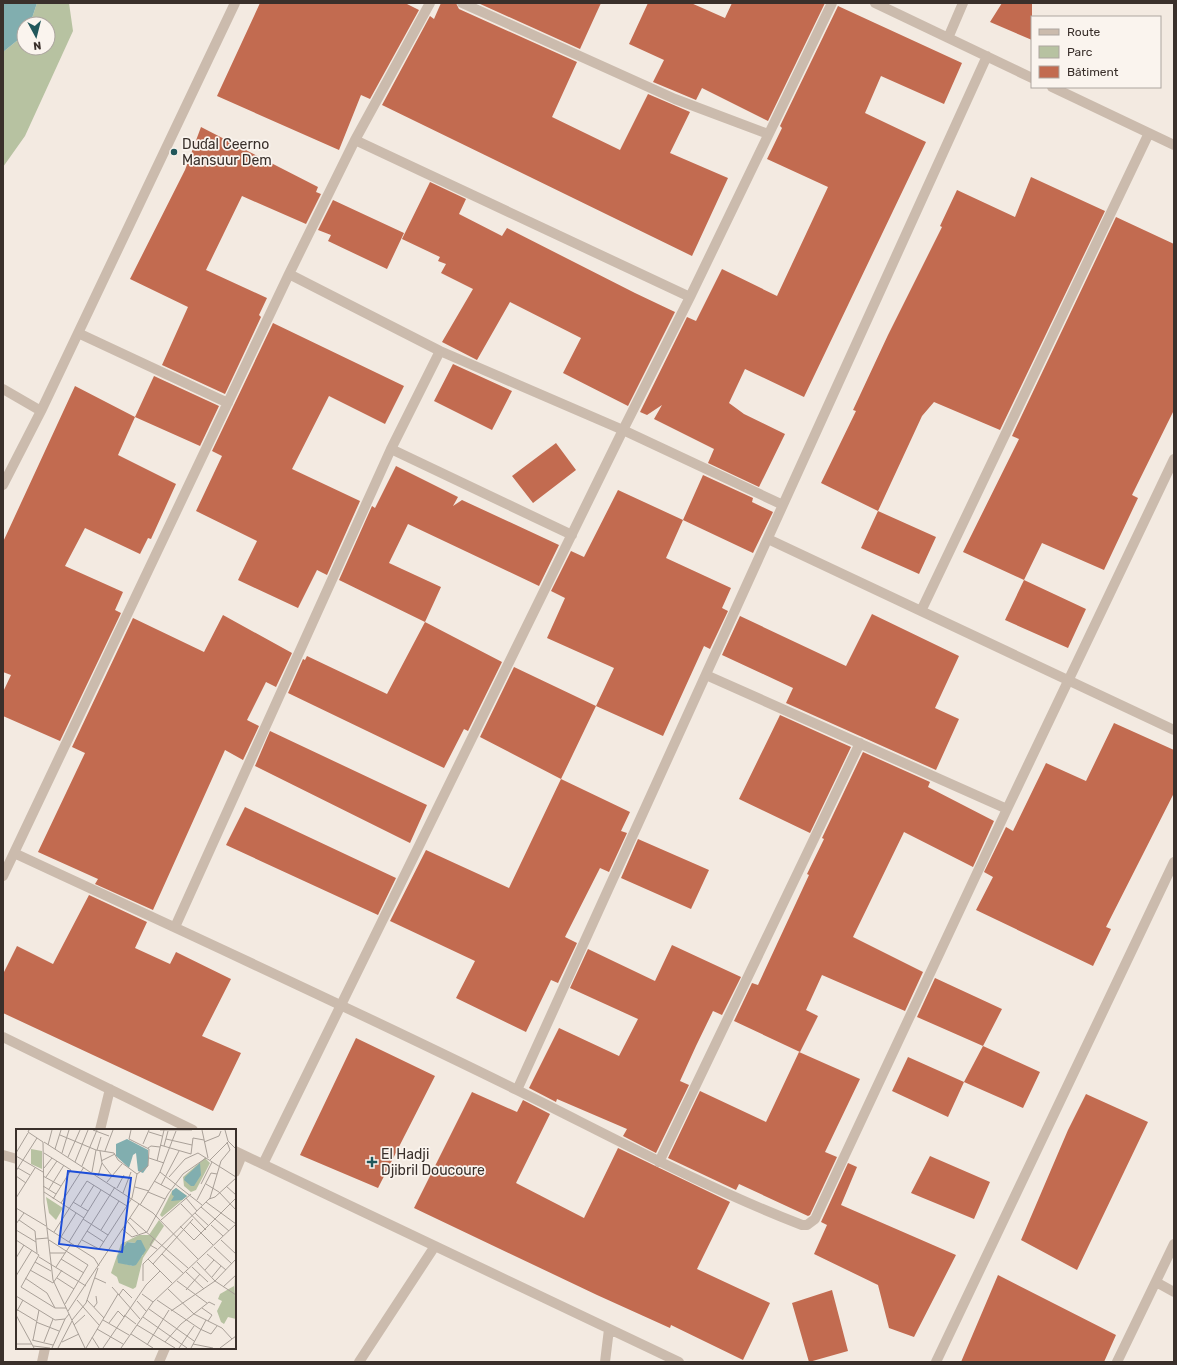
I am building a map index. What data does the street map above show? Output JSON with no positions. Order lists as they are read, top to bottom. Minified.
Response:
{"places":{"other":["Duɗal Ceerno Mansuur Dem"],"health":["El Hadji Djibril Doucoure"]},"legend":["Route","Parc","Bâtiment"],"north":"bottom"}
